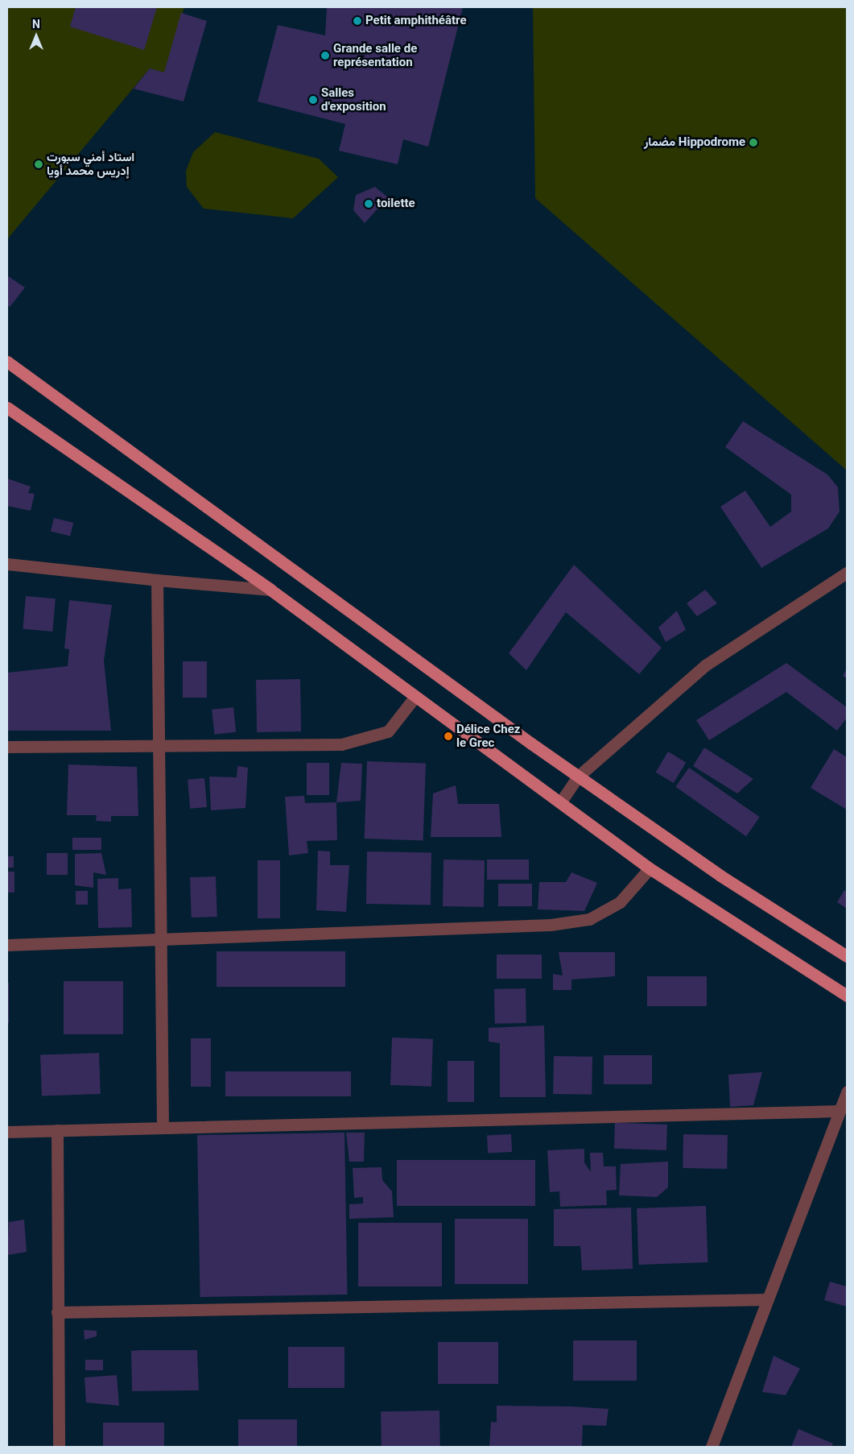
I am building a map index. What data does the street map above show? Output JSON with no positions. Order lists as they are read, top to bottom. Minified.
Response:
{"places":["Petit amphithéâtre","Grande salle de représentation","Salles d'exposition","مضمار Hippodrome","استاد أمني سبورت إدريس محمد أويا","toilette","Délice Chez le Grec"],"north":"top"}
